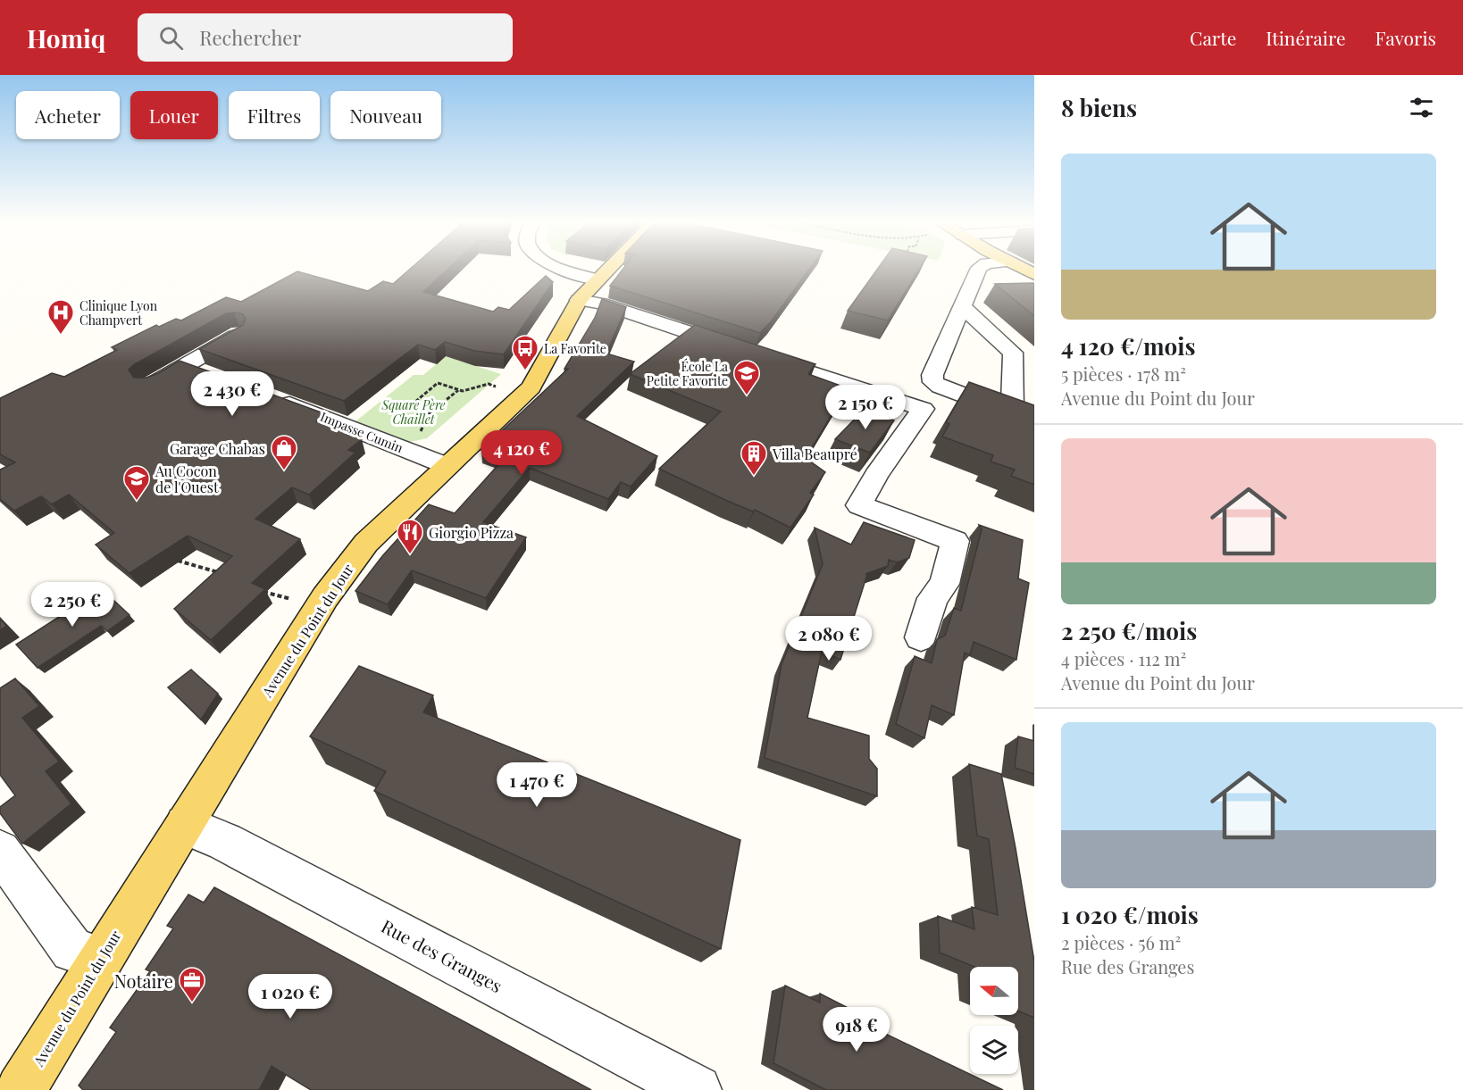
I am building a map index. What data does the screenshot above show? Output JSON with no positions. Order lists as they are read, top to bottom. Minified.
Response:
{"streets":{"main road":["Avenue du Point du Jour"],"street":["Impasse Cumin","Rue des Granges"]},"crossings":[["Impasse Cumin","Avenue du Point du Jour"],["Avenue du Point du Jour","Rue des Granges"]],"parks":["Square Père Chaillet"],"places":{"hospital":["Clinique Lyon Champvert"],"bus stop":["La Favorite"],"school or university":["École La Petite Favorite","Au Cocon de l'Ouest"],"shop":["Garage Chabas"],"building":["Villa Beaupré"],"restaurant":["Giorgio Pizza"],"office":["Notaire"]},"north":"left","page":{"header":"Homiq","search":"Rechercher","nav":["Carte","Itinéraire","Favoris"],"heading":"8 biens","chip":["Acheter","Louer","Filtres","Nouveau"],"list":[{"name":"4 120 €/mois","note":"5 pièces · 178 m² · Avenue du Point du Jour"},{"name":"2 250 €/mois","note":"4 pièces · 112 m² · Avenue du Point du Jour"},{"name":"1 020 €/mois","note":"2 pièces · 56 m² · Rue des Granges"}],"price":["2 430 €","2 150 €","4 120 €","2 250 €","2 080 €","1 470 €","1 020 €","918 €"]}}
